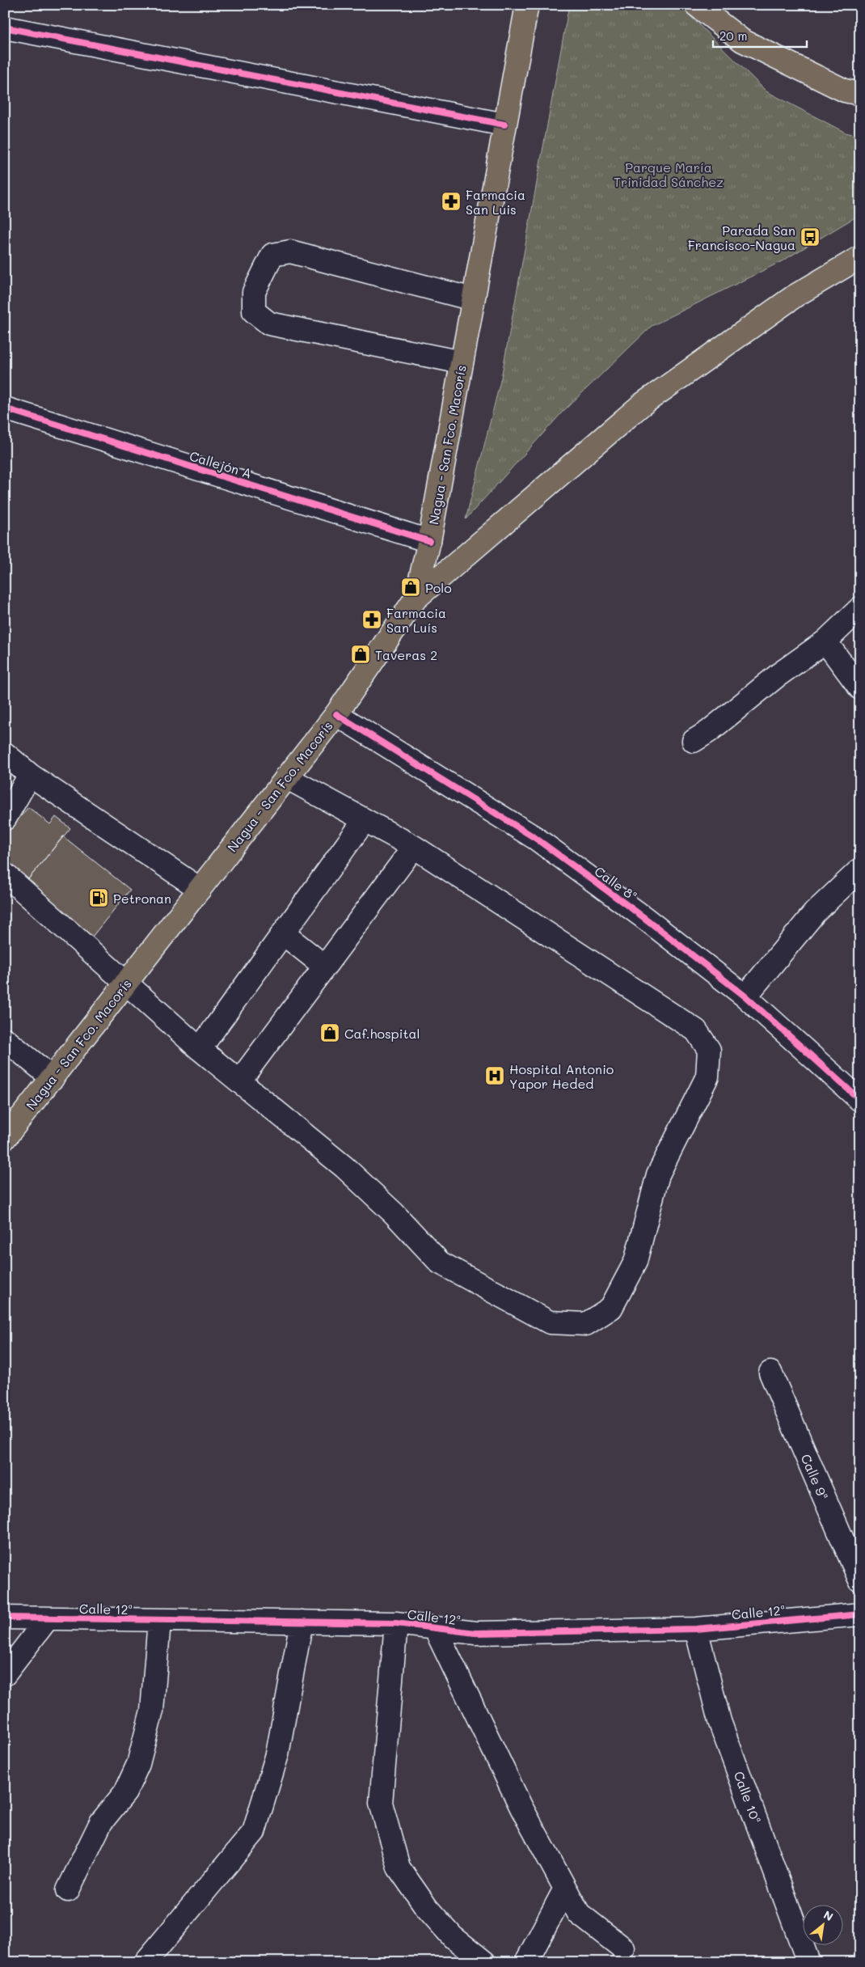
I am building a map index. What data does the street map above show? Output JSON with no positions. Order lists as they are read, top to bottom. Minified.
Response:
{"streets":{"main road":["Nagua - San Fco. Macorís"],"street":["Callejón A","Calle 8ª","Calle 9ª","Calle 12ª","Calle 10ª"]},"crossings":[["Nagua - San Fco. Macorís","Callejón A"],["Nagua - San Fco. Macorís","Calle 8ª"],["Calle 12ª","Calle 10ª"]],"parks":["Parque María Trinidad Sánchez"],"places":{"pharmacy":["Farmacia San Luis","Farmacia San Luís"],"bus stop":["Parada San Francisco-Nagua"],"shop":["Polo","Taveras 2","Caf.hospital"],"fuel station":["Petronan"],"hospital":["Hospital Antonio Yapor Heded"]},"scale_bar":"20 m","north":"top right"}
